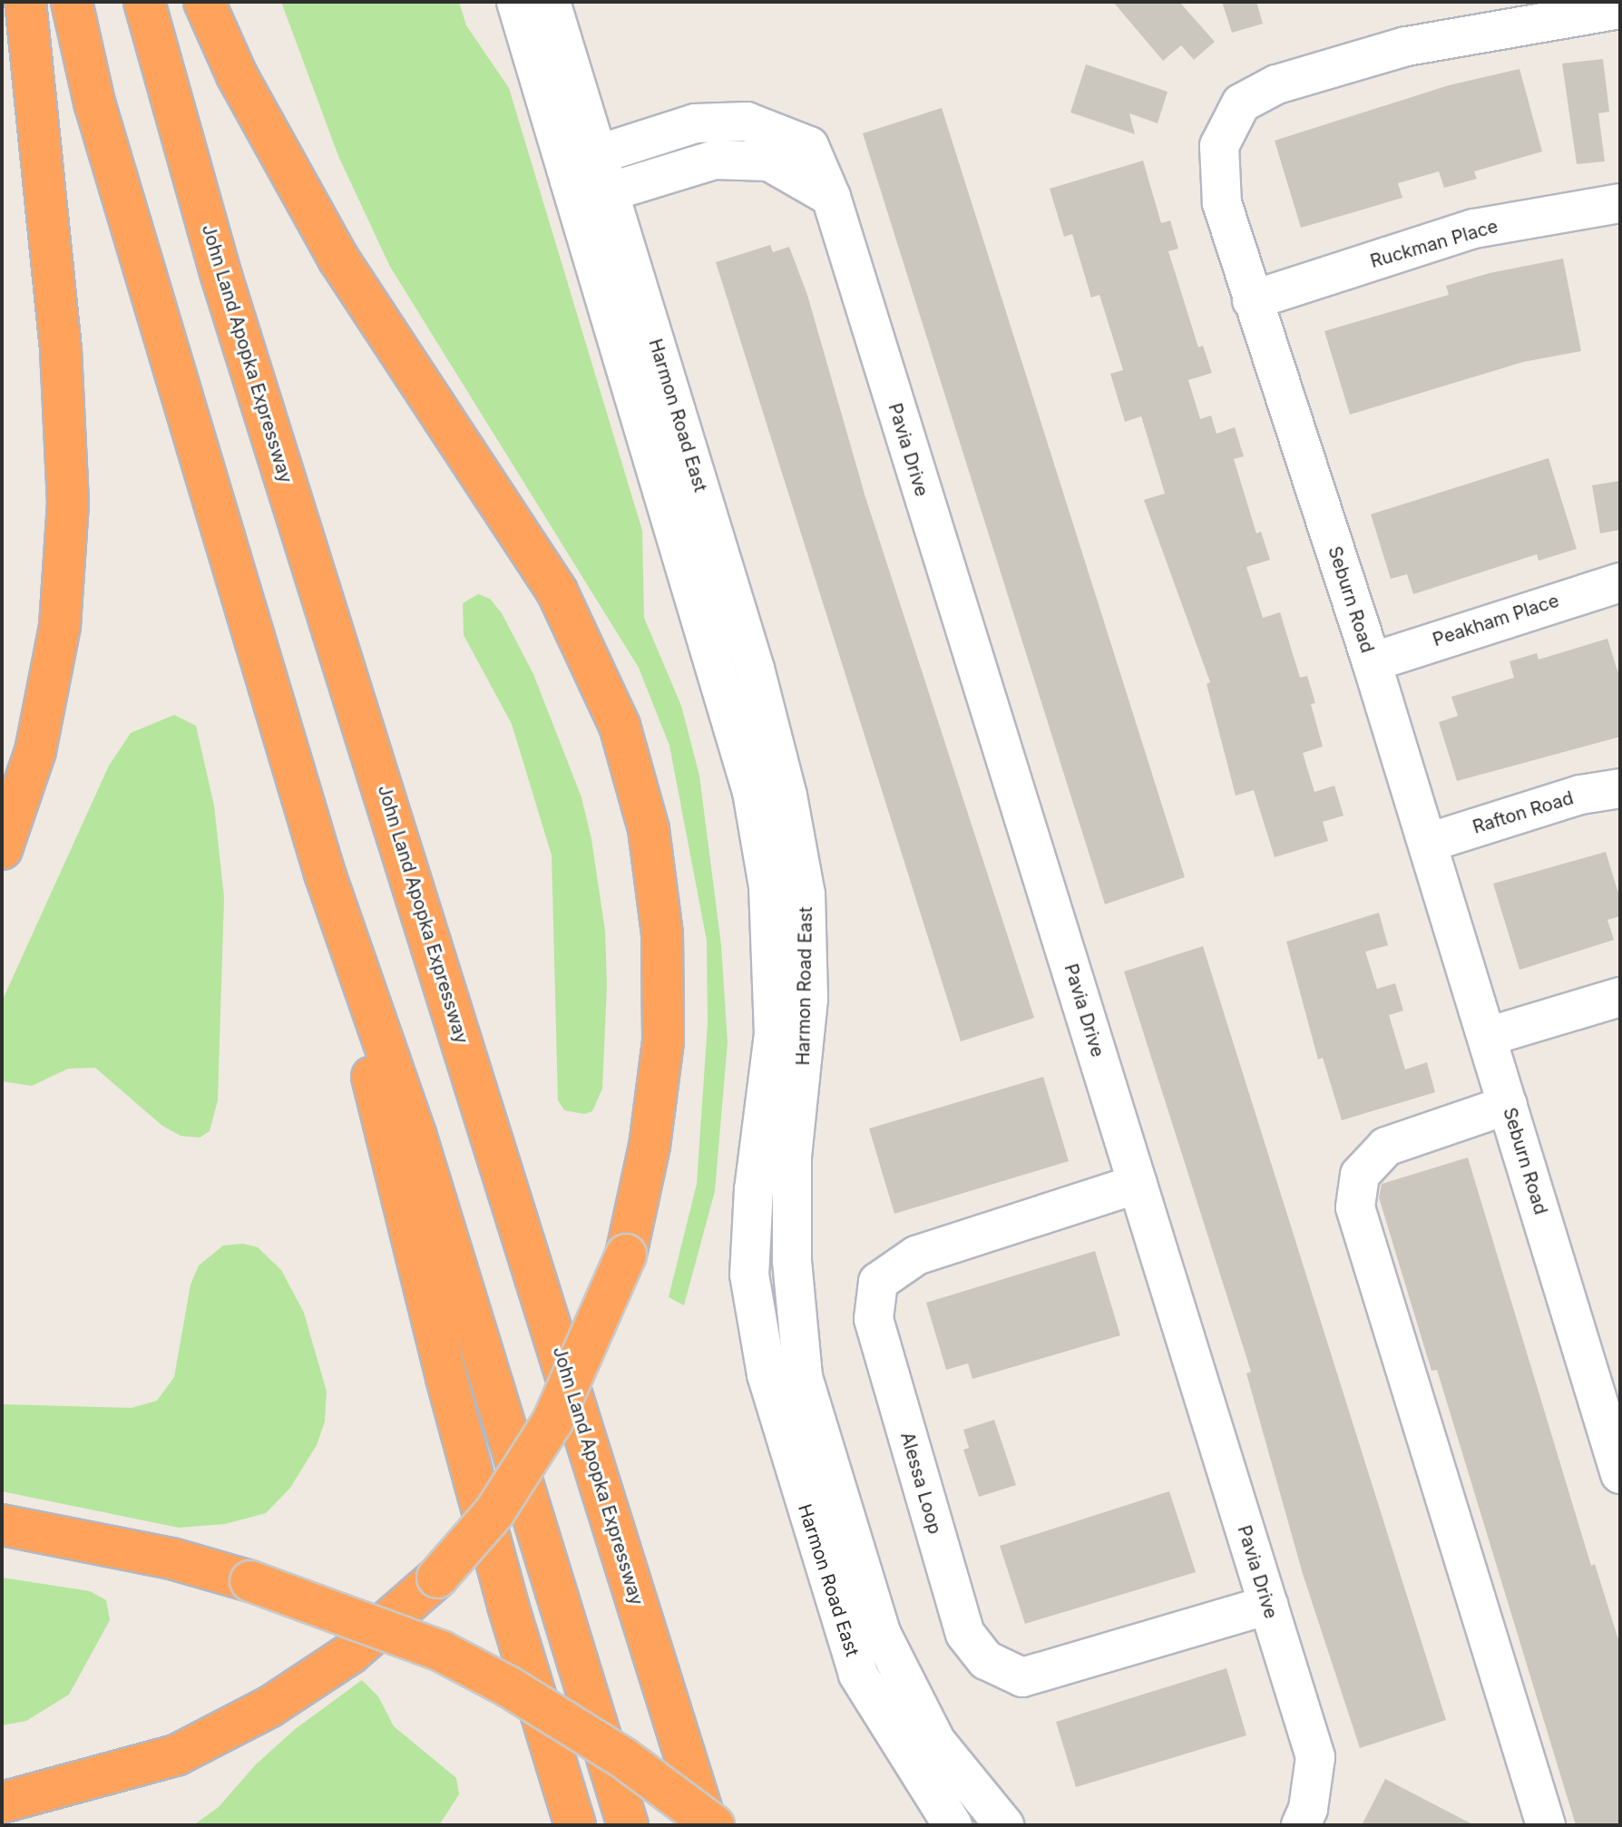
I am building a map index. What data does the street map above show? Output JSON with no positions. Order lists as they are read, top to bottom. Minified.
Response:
{"streets":{"highway":["John Land Apopka Expressway"],"street":["Ruckman Place","Harmon Road East","Pavia Drive","Seburn Road","Peakham Place","Rafton Road","Alessa Loop"]},"crossings":[["Ruckman Place","Seburn Road"],["Harmon Road East","Pavia Drive"],["Pavia Drive","Alessa Loop"],["Seburn Road","Peakham Place"],["Seburn Road","Rafton Road"]]}
